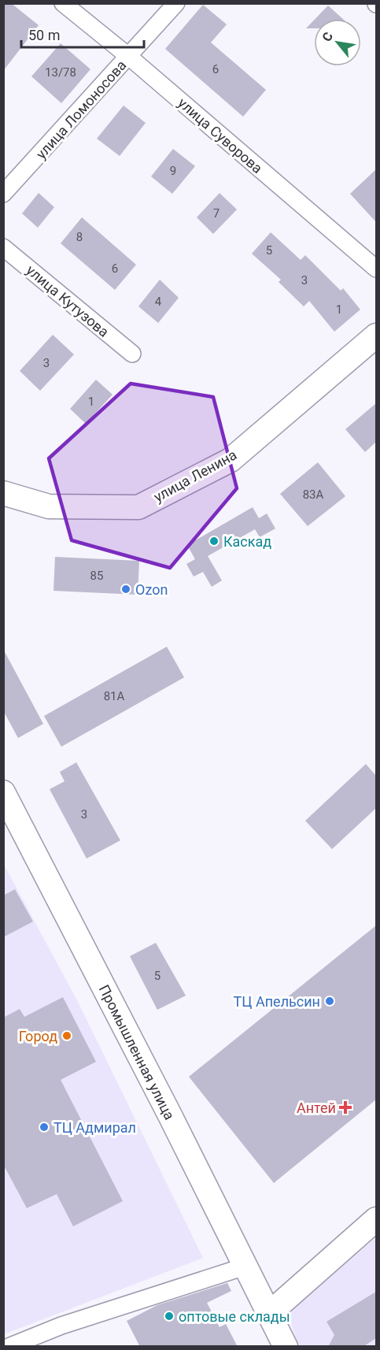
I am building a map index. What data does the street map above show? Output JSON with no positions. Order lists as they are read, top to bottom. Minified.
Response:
{"streets":{"street":["улица Ломоносова","улица Суворова","улица Кутузова","улица Ленина","Промышленная улица"]},"crossings":[["улица Ломоносова","улица Суворова"]],"places":{"other":["Каскад","Ozon","ТЦ Апельсин","Город","ТЦ Адмирал","оптовые склады"],"health":["Антей"]},"house_numbers":["6","13/78","9","7","8","5","6","3","4","1","3","1","83А","85","81А","3","5"],"scale_bar":"50 m","north":"top left"}
